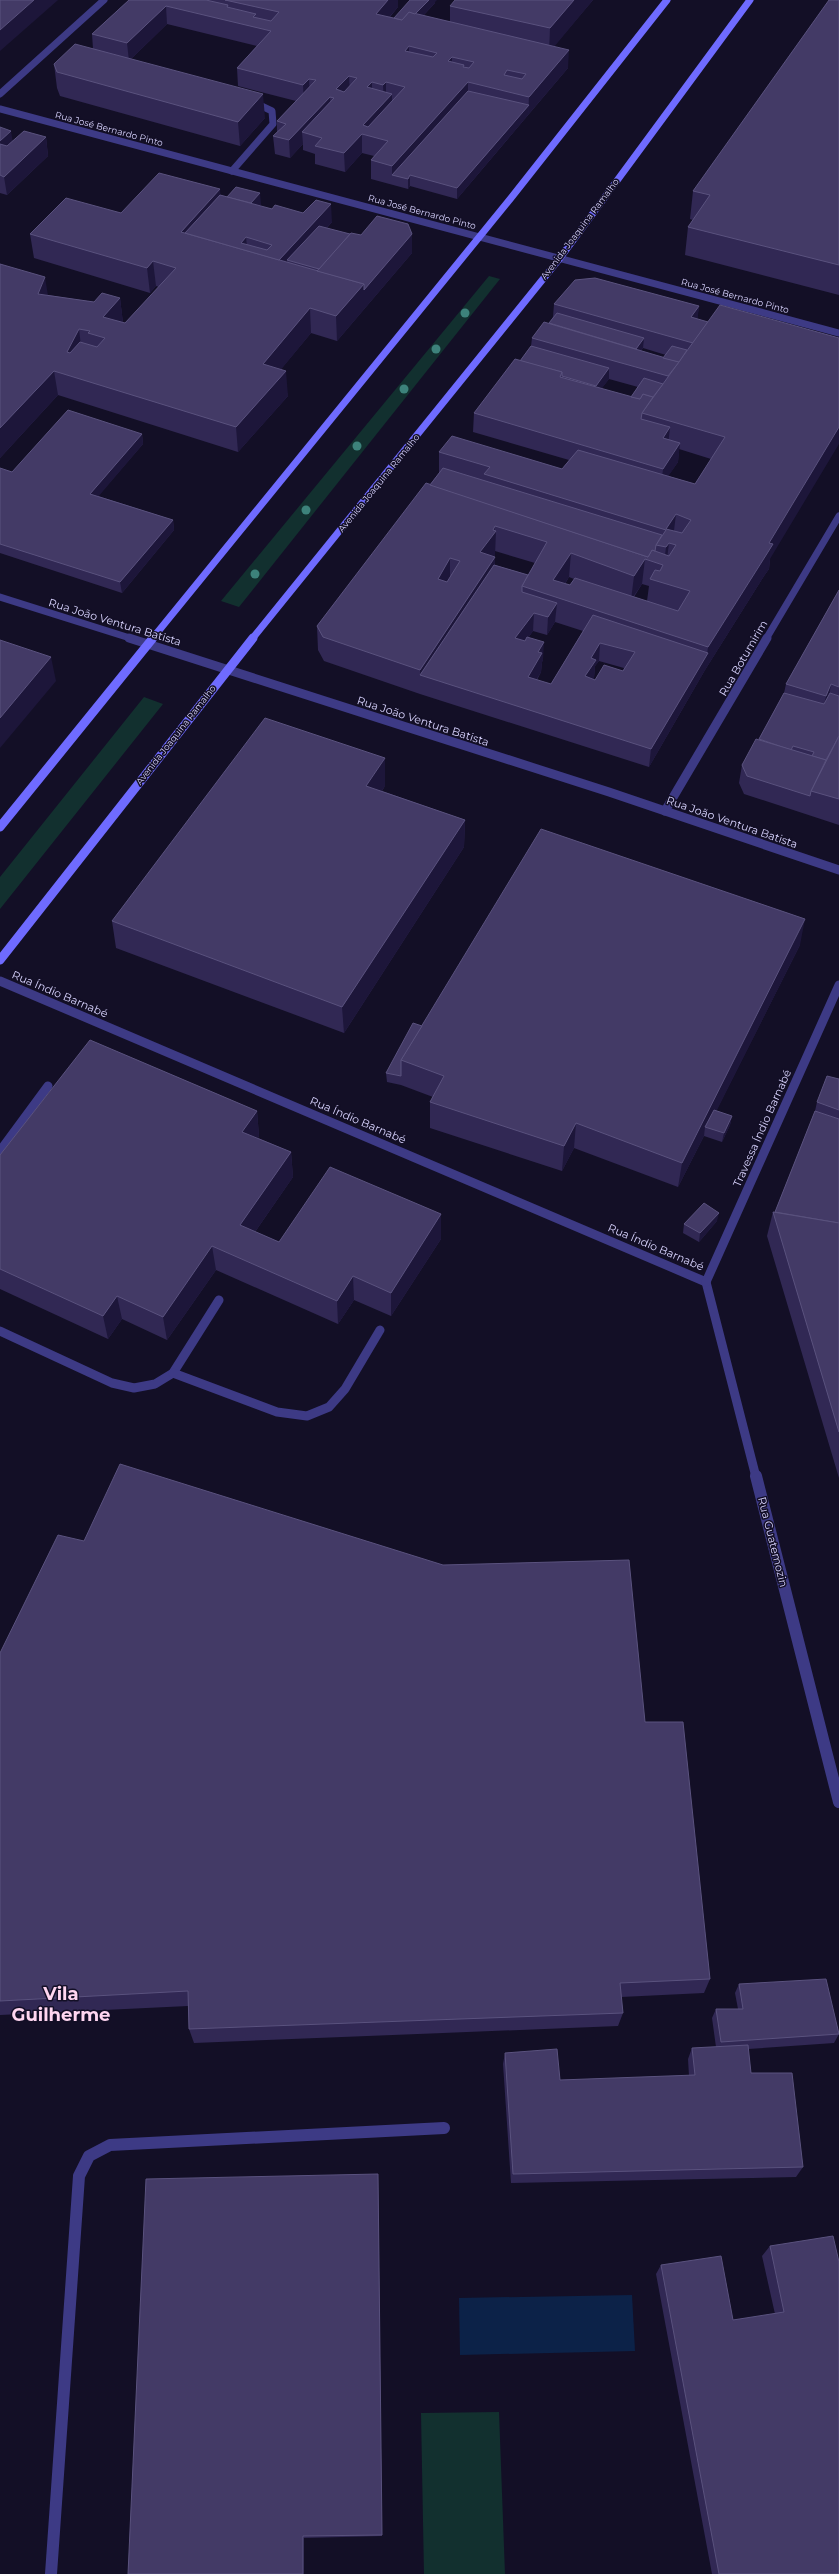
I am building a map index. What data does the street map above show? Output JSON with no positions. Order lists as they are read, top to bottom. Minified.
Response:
{"streets":{"main road":["Avenida Joaquina Ramalho"],"street":["Rua José Bernardo Pinto","Rua João Ventura Batista","Rua Botumirim","Rua Índio Barnabé","Travessa Índio Barnabé","Rua Guatemozin"]},"crossings":[["Rua José Bernardo Pinto","Avenida Joaquina Ramalho"],["Avenida Joaquina Ramalho","Rua João Ventura Batista"],["Rua João Ventura Batista","Rua Botumirim"],["Rua Índio Barnabé","Travessa Índio Barnabé"],["Rua Índio Barnabé","Rua Guatemozin"],["Travessa Índio Barnabé","Rua Guatemozin"]],"districts":["Vila Guilherme"]}
